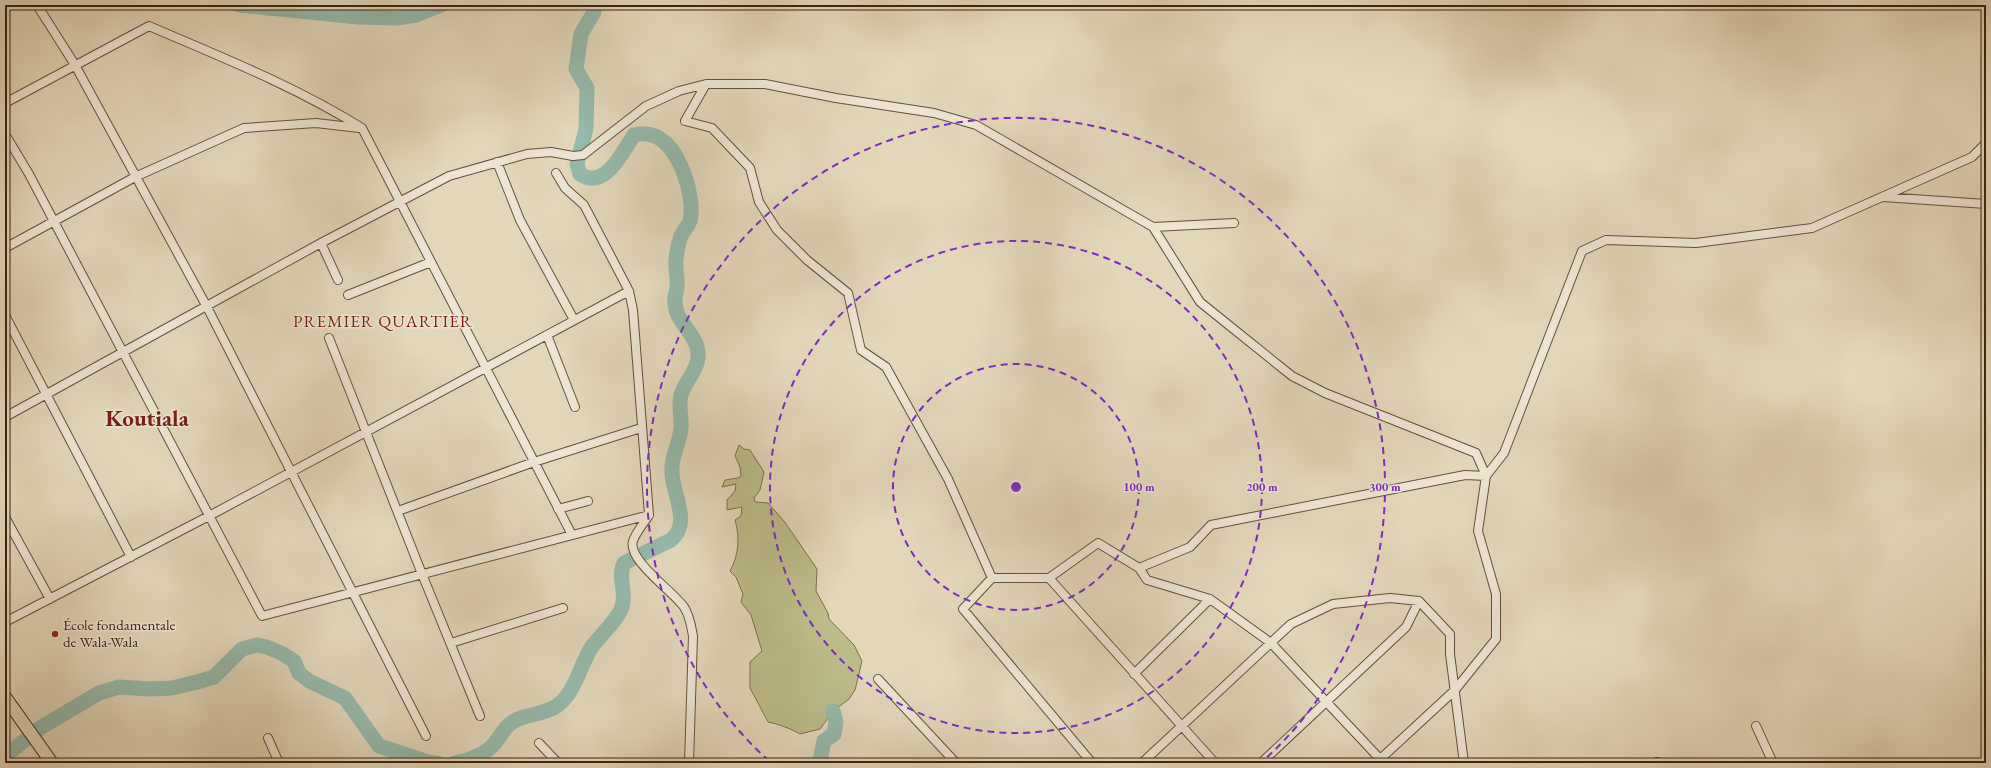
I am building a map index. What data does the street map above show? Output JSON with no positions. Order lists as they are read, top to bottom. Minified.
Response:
{"districts":["PREMIER QUARTIER","Koutiala"],"places":["École fondamentale de Wala-Wala"],"rings":["100 m","200 m","300 m"]}
